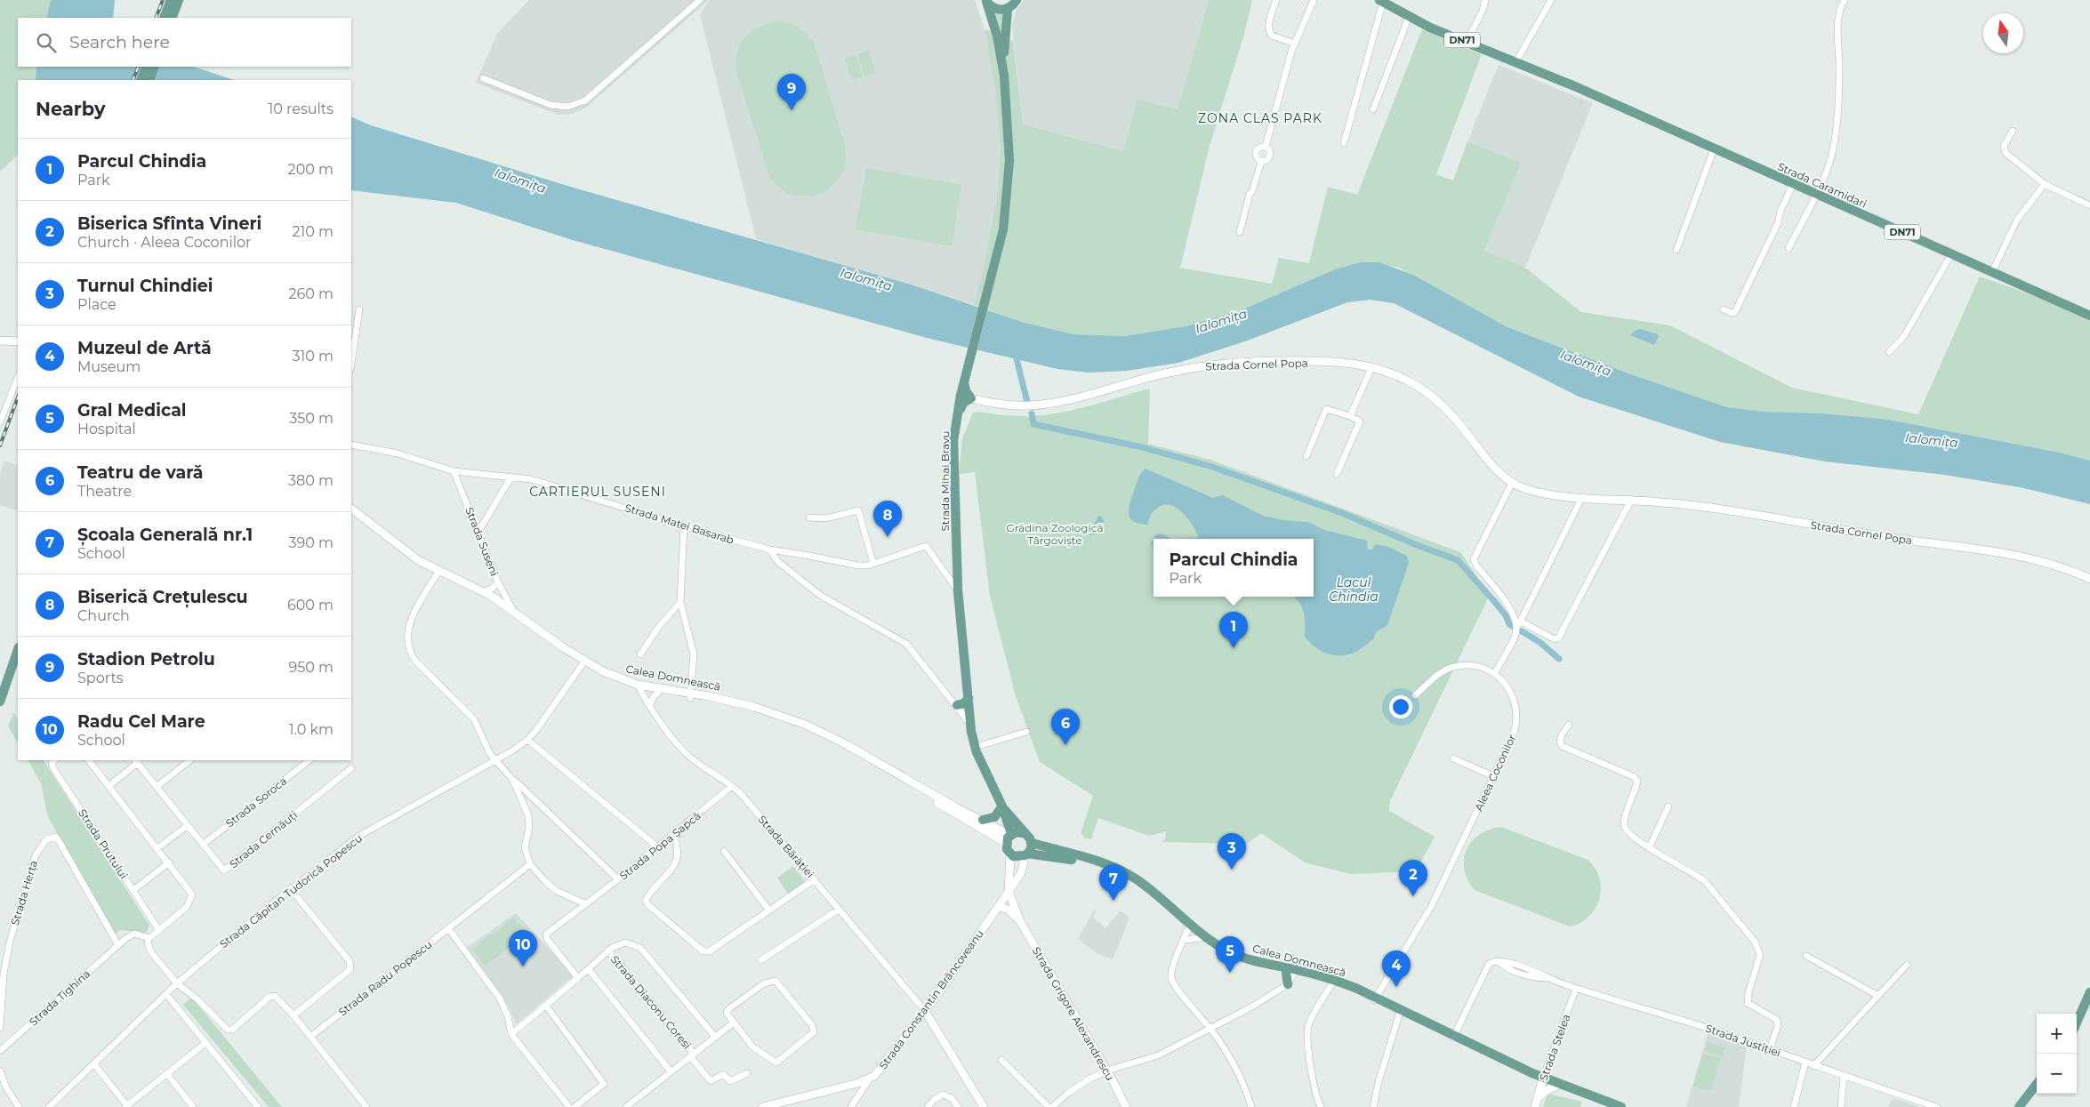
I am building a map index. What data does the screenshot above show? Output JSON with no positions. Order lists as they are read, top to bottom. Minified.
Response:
{"streets":{"main road":["DN71","Strada Caramidari","Strada Cornel Popa","Strada Mihai Bravu","Calea Domnească","Strada Constantin Brâncoveanu","Strada Grigore Alexandrescu","Strada Stelea"],"street":["Strada Matei Basarab","Strada Suseni","Aleea Coconilor","Strada Soroca","Strada Cernăuți","Strada Prutului","Strada Popa Șapcă","Strada Bărăției","Strada Căpitan Tudorică Popescu","Strada Herța","Strada Radu Popescu","Strada Tighina","Strada Diaconu Coresi","Strada Justiției"]},"crossings":[["DN71","Strada Caramidari"],["Strada Cornel Popa","Strada Mihai Bravu"],["Strada Mihai Bravu","Strada Matei Basarab"],["Strada Matei Basarab","Strada Suseni"],["Strada Suseni","Calea Domnească"],["Calea Domnească","Aleea Coconilor"],["Calea Domnească","Strada Bărăției"],["Calea Domnească","Strada Căpitan Tudorică Popescu"],["Calea Domnească","Strada Constantin Brâncoveanu"],["Calea Domnească","Strada Justiției"],["Calea Domnească","Strada Stelea"],["Strada Soroca","Strada Cernăuți"],["Strada Popa Șapcă","Strada Bărăției"],["Strada Popa Șapcă","Strada Diaconu Coresi"],["Strada Bărăției","Strada Constantin Brâncoveanu"],["Strada Herța","Strada Tighina"],["Strada Constantin Brâncoveanu","Strada Grigore Alexandrescu"],["Strada Justiției","Strada Stelea"]],"districts":["ZONA CLAS PARK","CARTIERUL SUSENI"],"water":["Ialomița","Lacul Chindia"],"parks":["Grădina Zoologică Târgoviște"],"north":"top","page":{"search":"Search here","pins":["9","8","1","6","3","2","7","10","5","4"],"heading":["Nearby","10 results"],"list":[{"mark":"1","name":"Parcul Chindia","note":"Park","value":"200 m"},{"mark":"2","name":"Biserica Sfînta Vineri","note":"Church · Aleea Coconilor","value":"210 m"},{"mark":"3","name":"Turnul Chindiei","note":"Place","value":"260 m"},{"mark":"4","name":"Muzeul de Artă","note":"Museum","value":"310 m"},{"mark":"5","name":"Gral Medical","note":"Hospital","value":"350 m"},{"mark":"6","name":"Teatru de vară","note":"Theatre","value":"380 m"},{"mark":"7","name":"Școala Generală nr.1","note":"School","value":"390 m"},{"mark":"8","name":"Biserică Crețulescu","note":"Church","value":"600 m"},{"mark":"9","name":"Stadion Petrolu","note":"Sports","value":"950 m"},{"mark":"10","name":"Radu Cel Mare","note":"School","value":"1.0 km"}],"popup":["Parcul Chindia","Park"],"map_buttons":["+","−"]}}
